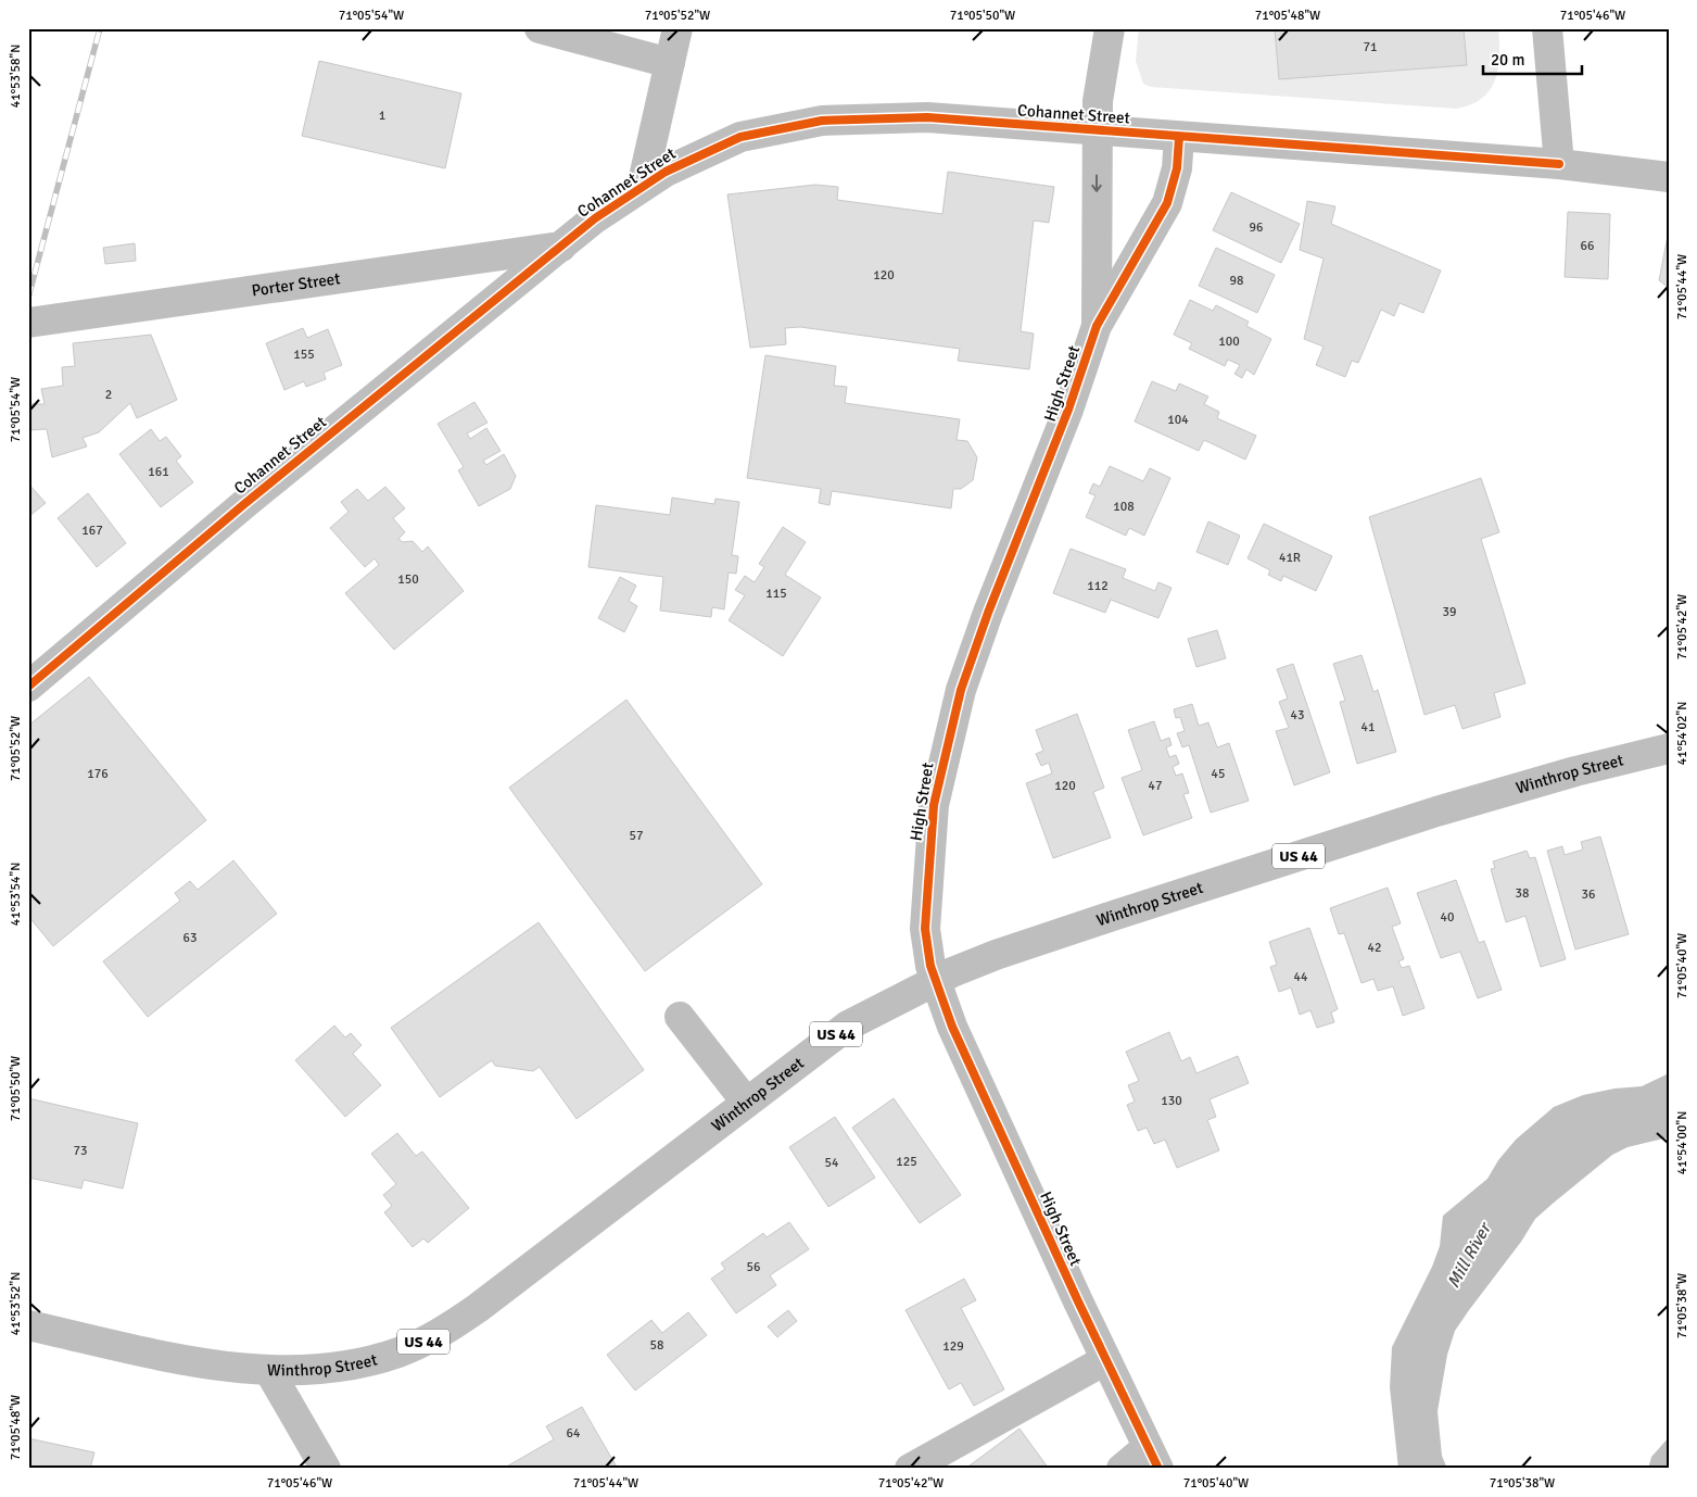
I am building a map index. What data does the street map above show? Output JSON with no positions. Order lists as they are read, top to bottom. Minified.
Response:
{"streets":{"main road":["Cohannet Street","Porter Street","High Street","Winthrop Street","US 44"]},"crossings":[["Cohannet Street","Porter Street"],["Cohannet Street","High Street"],["High Street","Winthrop Street"]],"water":["Mill River"],"house_numbers":["71","1","96","66","120","98","100","155","2","104","161","108","167","41R","150","112","115","39","43","41","176","45","120","47","57","38","36","40","63","42","44","130","73","125","54","56","58","129","64"],"scale_bar":"20 m","coordinates":["71°05'54\"W","71°05'52\"W","71°05'50\"W","71°05'48\"W","71°05'46\"W","41°53'58\"N","71°05'44\"W","71°05'42\"W","41°54'02\"N","41°53'54\"N","71°05'40\"W","41°54'00\"N","41°53'52\"N","71°05'38\"W"]}
